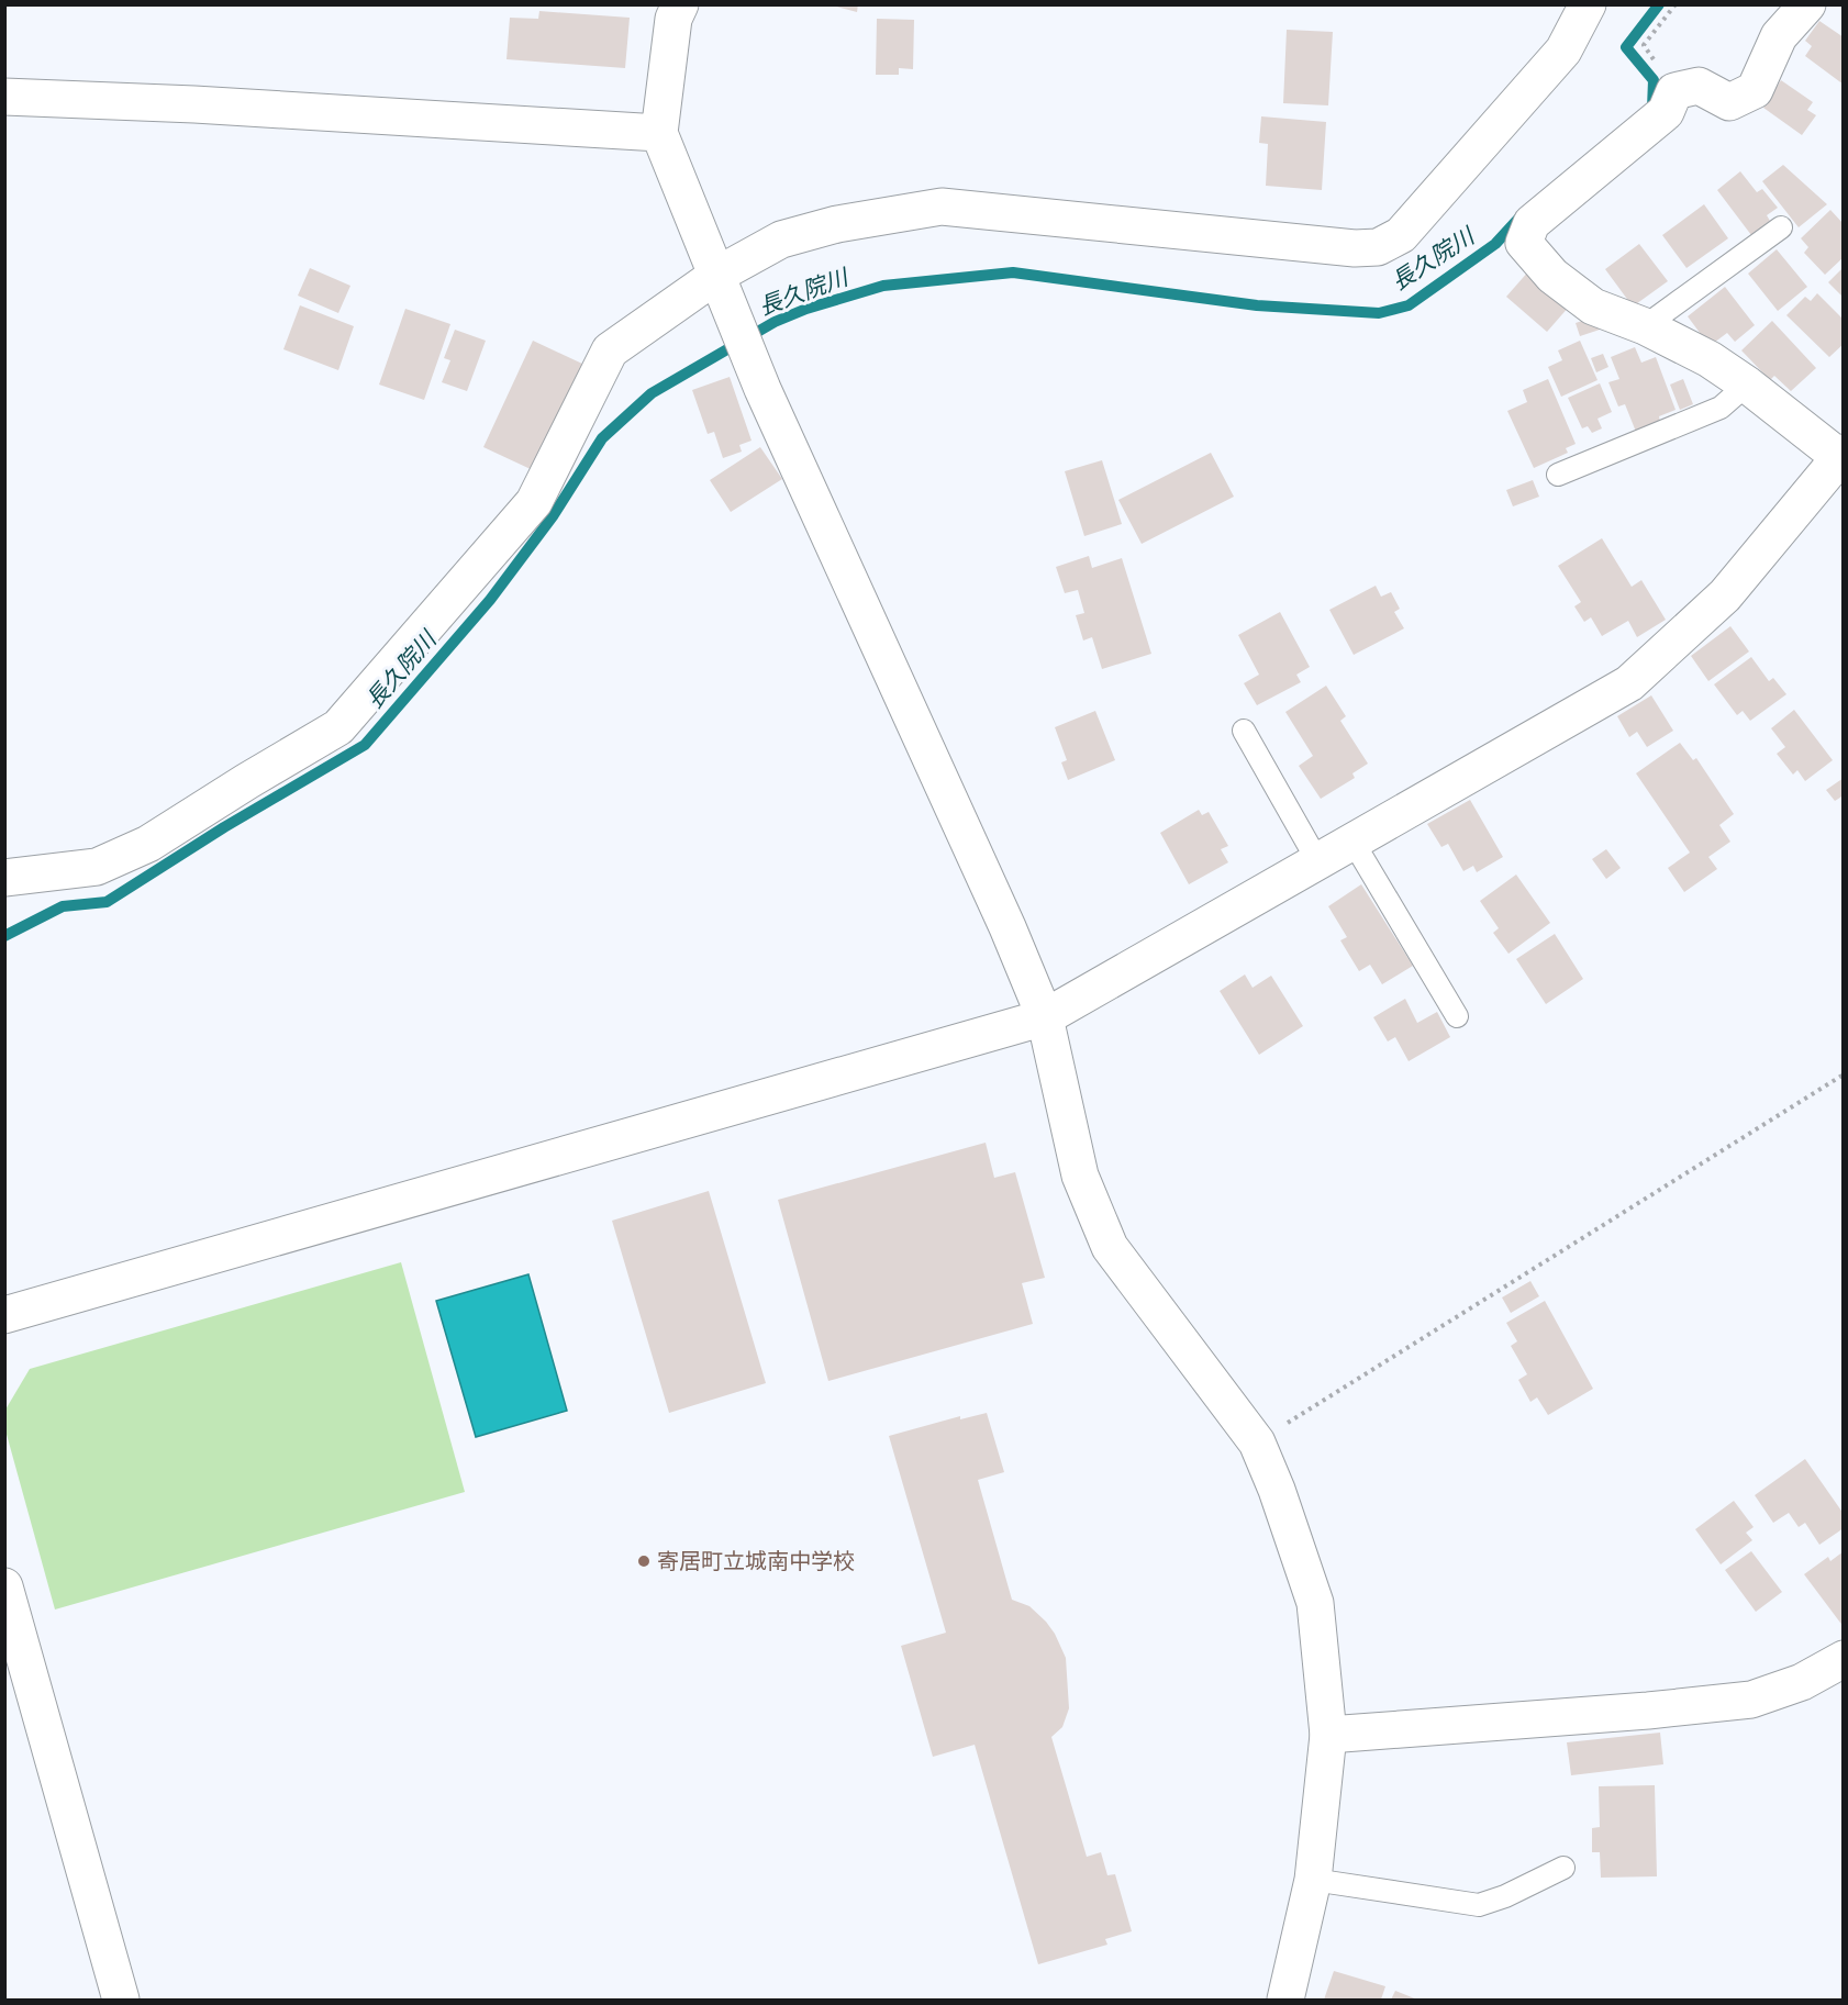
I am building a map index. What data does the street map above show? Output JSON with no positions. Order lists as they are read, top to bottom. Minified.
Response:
{"water":["長久院川"],"places":["寄居町立城南中学校"]}
